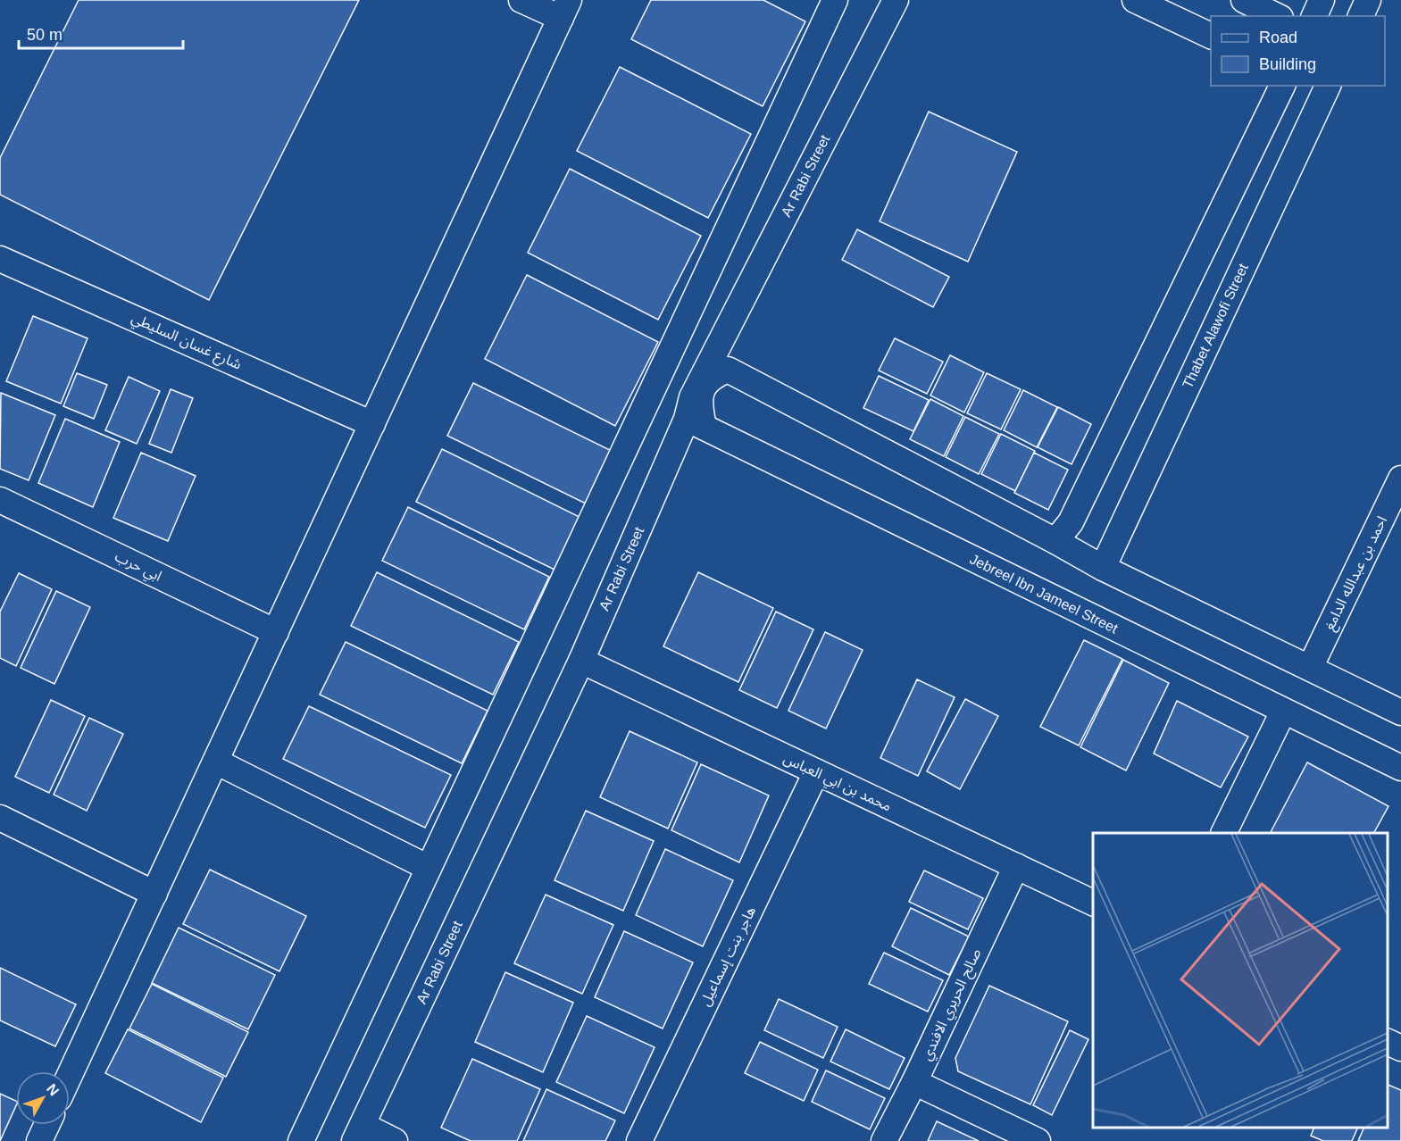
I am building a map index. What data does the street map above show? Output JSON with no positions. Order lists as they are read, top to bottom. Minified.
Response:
{"streets":{"street":["Ar Rabi Street","Thabet Alawofi Street","شارع غسان السليطي","ابي حرب","احمد بن عبدالله الدامغ","Jebreel Ibn Jameel Street","محمد بن ابي العباس","هاجر بنت إسماعيل","صالح الحريري الافندي"]},"crossings":[["Ar Rabi Street","Jebreel Ibn Jameel Street"],["Ar Rabi Street","محمد بن ابي العباس"],["محمد بن ابي العباس","هاجر بنت إسماعيل"],["محمد بن ابي العباس","صالح الحريري الافندي"]],"legend":["Road","Building"],"scale_bar":"50 m","north":"top right"}
